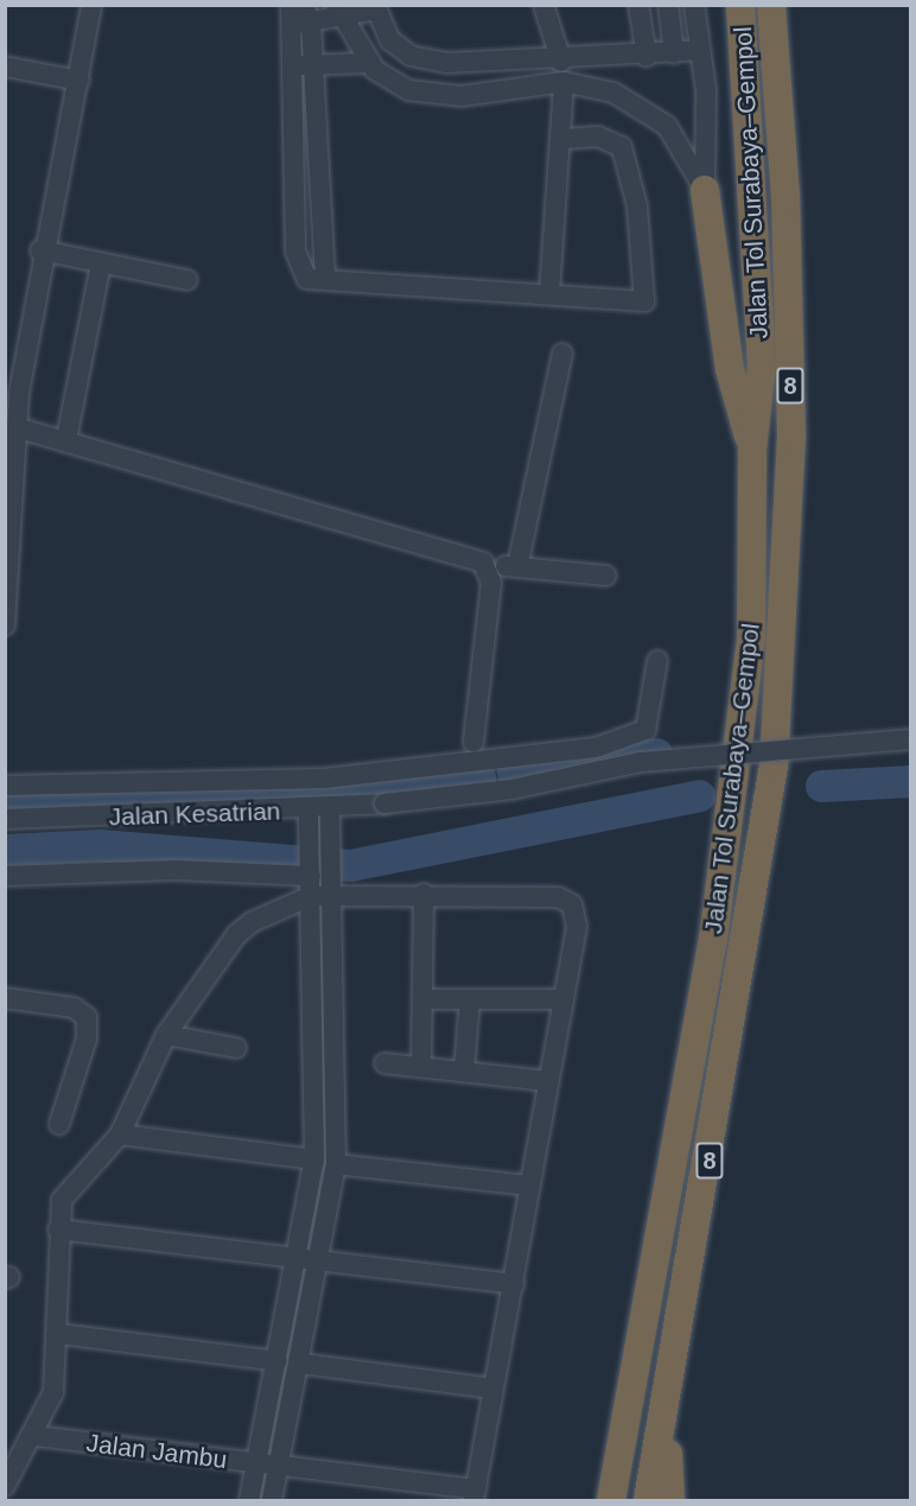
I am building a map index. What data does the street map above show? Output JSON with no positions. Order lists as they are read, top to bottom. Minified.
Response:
{"streets":{"highway":["Jalan Tol Surabaya–Gempol","8"],"street":["Jalan Kesatrian","Jalan Jambu"]}}
